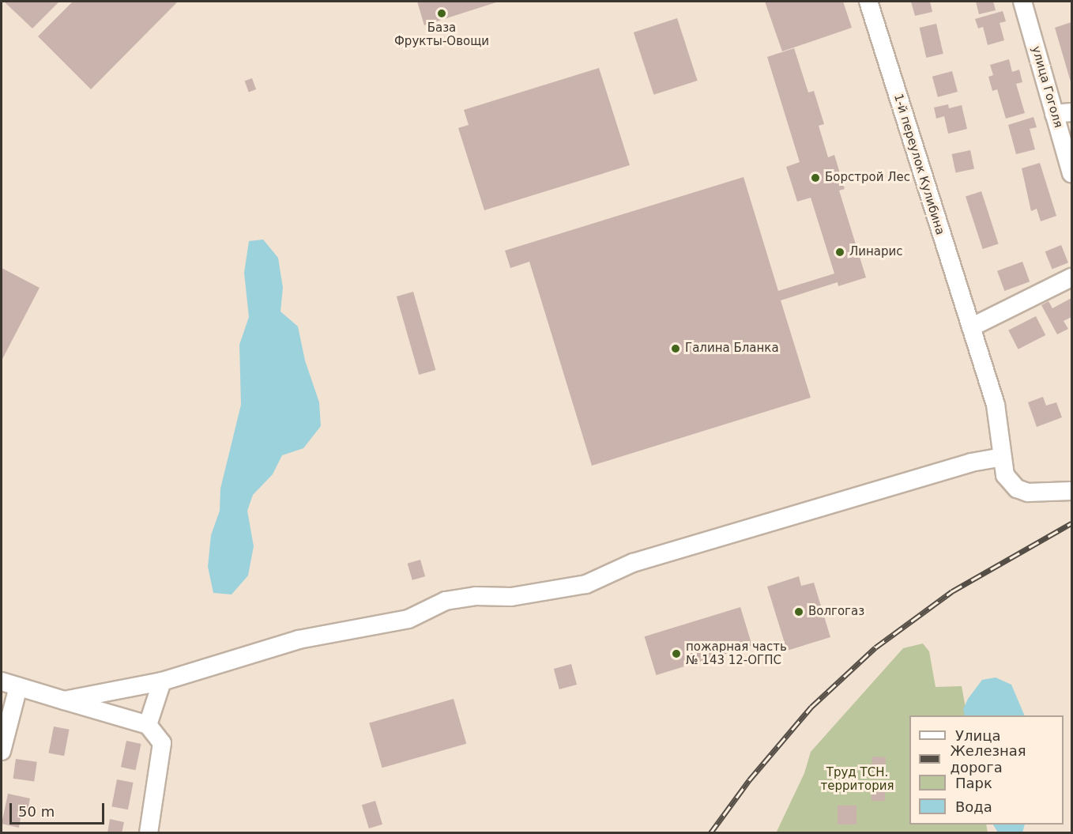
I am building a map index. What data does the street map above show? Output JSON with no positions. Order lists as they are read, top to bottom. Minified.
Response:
{"streets":{"street":["улица Гоголя","1-й переулок Кулибина"]},"parks":["Труд ТСН. территория"],"places":["База Фрукты-Овощи","Борстрой Лес","Линарис","Галина Бланка","Волгогаз","пожарная часть № 143 12-ОГПС"],"legend":["Улица","Железная дорога","Парк","Вода"],"scale_bar":"50 m"}
